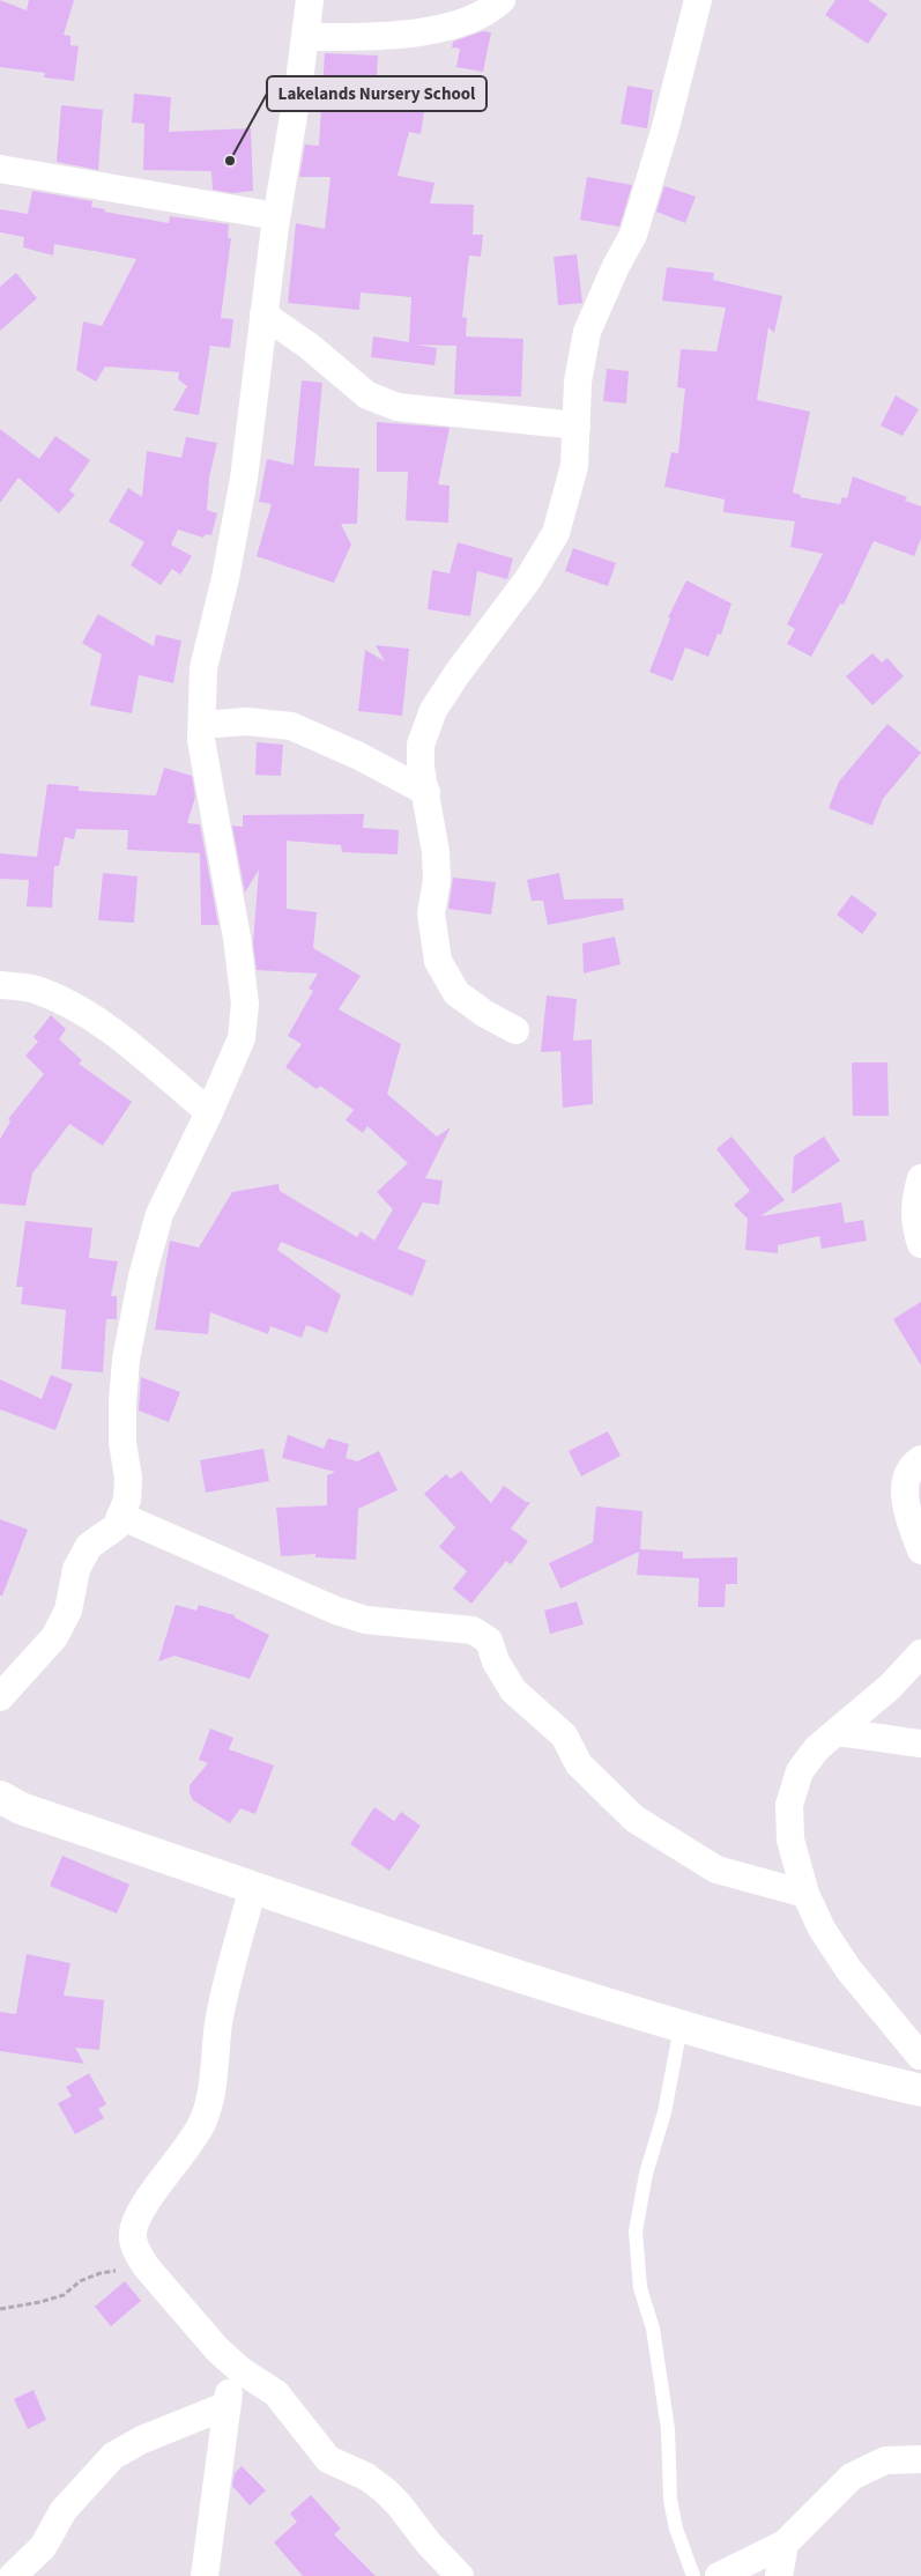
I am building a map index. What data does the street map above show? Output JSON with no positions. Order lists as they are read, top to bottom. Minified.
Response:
{"places":["Lakelands Nursery School"]}
